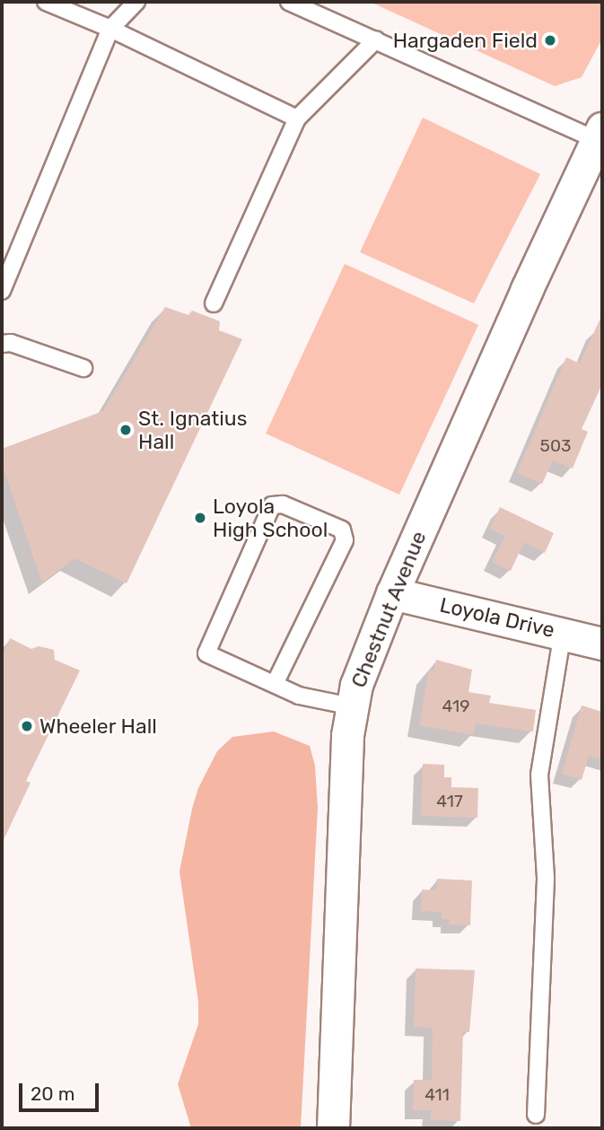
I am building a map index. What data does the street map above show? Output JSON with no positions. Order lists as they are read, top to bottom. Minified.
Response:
{"streets":{"street":["Chestnut Avenue","Loyola Drive"]},"crossings":[["Chestnut Avenue","Loyola Drive"]],"places":["Hargaden Field","St. Ignatius Hall","Loyola High School","Wheeler Hall"],"house_numbers":["503","419","417","411"],"scale_bar":"20 m"}
